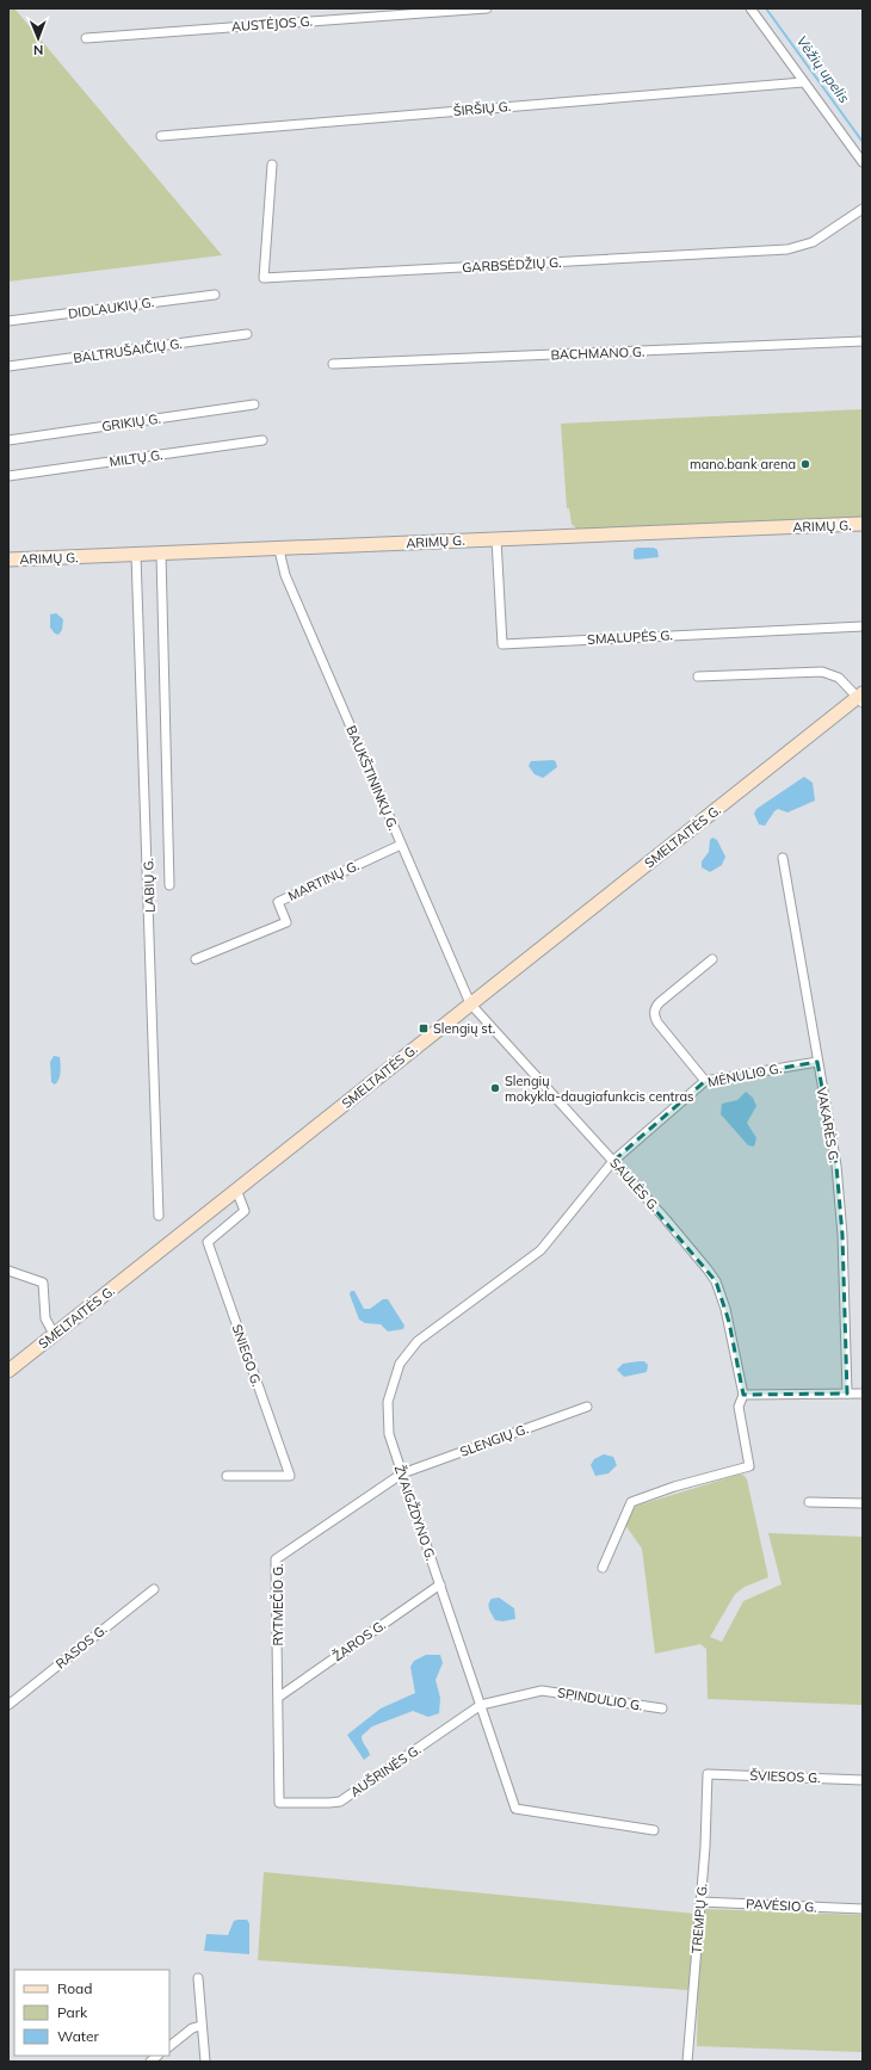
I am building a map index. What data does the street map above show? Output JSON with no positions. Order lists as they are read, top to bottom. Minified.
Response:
{"streets":{"main road":["ARIMŲ G.","SMELTAITĖS G."],"street":["AUSTĖJOS G.","ŠIRŠIŲ G.","GARBSĖDŽIŲ G.","DIDLAUKIŲ G.","BALTRUŠAIČIŲ G.","BACHMANO G.","GRIKIŲ G.","MILTŲ G.","SMALUPĖS G.","BAUKŠTININKŲ G.","MARTINŲ G.","LABIŲ G.","MĖNULIO G.","VAKARĖS G.","SAULĖS G.","SNIEGO G.","SLENGIŲ G.","ŽVAIGŽDYNO G.","RYTMEČIO G.","ŽAROS G.","RASOS G.","SPINDULIO G.","AUŠRINĖS G.","ŠVIESOS G.","PAVĖSIO G.","TREMPŲ G."]},"crossings":[["ARIMŲ G.","SMALUPĖS G."],["ARIMŲ G.","BAUKŠTININKŲ G."],["ARIMŲ G.","LABIŲ G."],["BAUKŠTININKŲ G.","SMELTAITĖS G."],["BAUKŠTININKŲ G.","MARTINŲ G."],["BAUKŠTININKŲ G.","SAULĖS G."],["SMELTAITĖS G.","SAULĖS G."],["SMELTAITĖS G.","SNIEGO G."],["MĖNULIO G.","VAKARĖS G."],["MĖNULIO G.","SAULĖS G."],["MĖNULIO G.","ŽVAIGŽDYNO G."],["SAULĖS G.","ŽVAIGŽDYNO G."],["SLENGIŲ G.","ŽVAIGŽDYNO G."],["SLENGIŲ G.","RYTMEČIO G."],["ŽVAIGŽDYNO G.","RYTMEČIO G."],["ŽVAIGŽDYNO G.","ŽAROS G."],["ŽVAIGŽDYNO G.","SPINDULIO G."],["ŽVAIGŽDYNO G.","AUŠRINĖS G."],["RYTMEČIO G.","ŽAROS G."],["RYTMEČIO G.","AUŠRINĖS G."],["SPINDULIO G.","AUŠRINĖS G."],["ŠVIESOS G.","TREMPŲ G."],["PAVĖSIO G.","TREMPŲ G."]],"water":["Vėžių upelis"],"places":{"other":["mano.bank arena","Slengių mokykla-daugiafunkcis centras"],"transit":["Slengių st."]},"legend":["Road","Park","Water"],"north":"bottom"}
